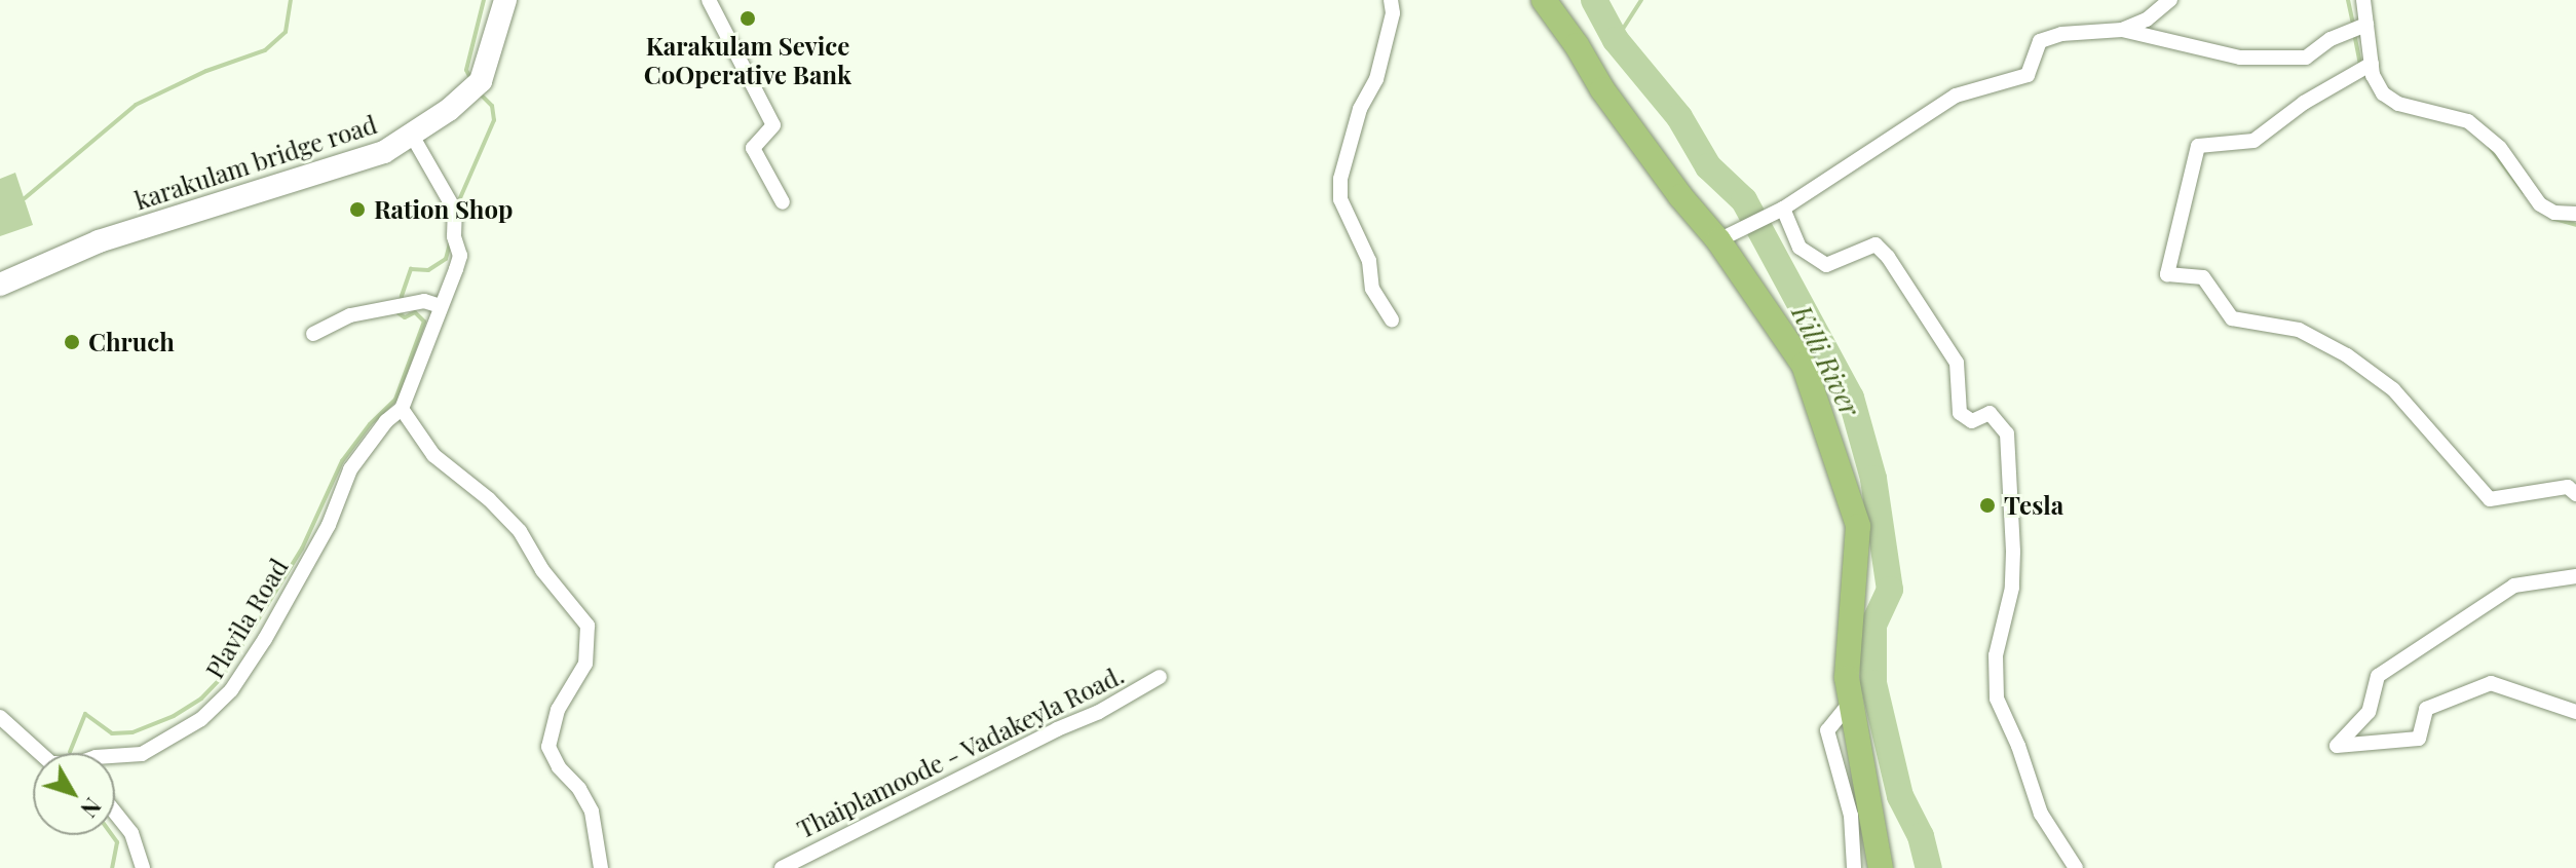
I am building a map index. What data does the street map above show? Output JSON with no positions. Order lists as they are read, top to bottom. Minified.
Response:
{"streets":{"main road":["karakulam bridge road"],"street":["Plavila Road","Thaiplamoode - Vadakeyla Road."]},"water":["Killi River"],"places":["Karakulam Sevice CoOperative Bank","Ration Shop","Chruch","Tesla"],"north":"bottom right"}
